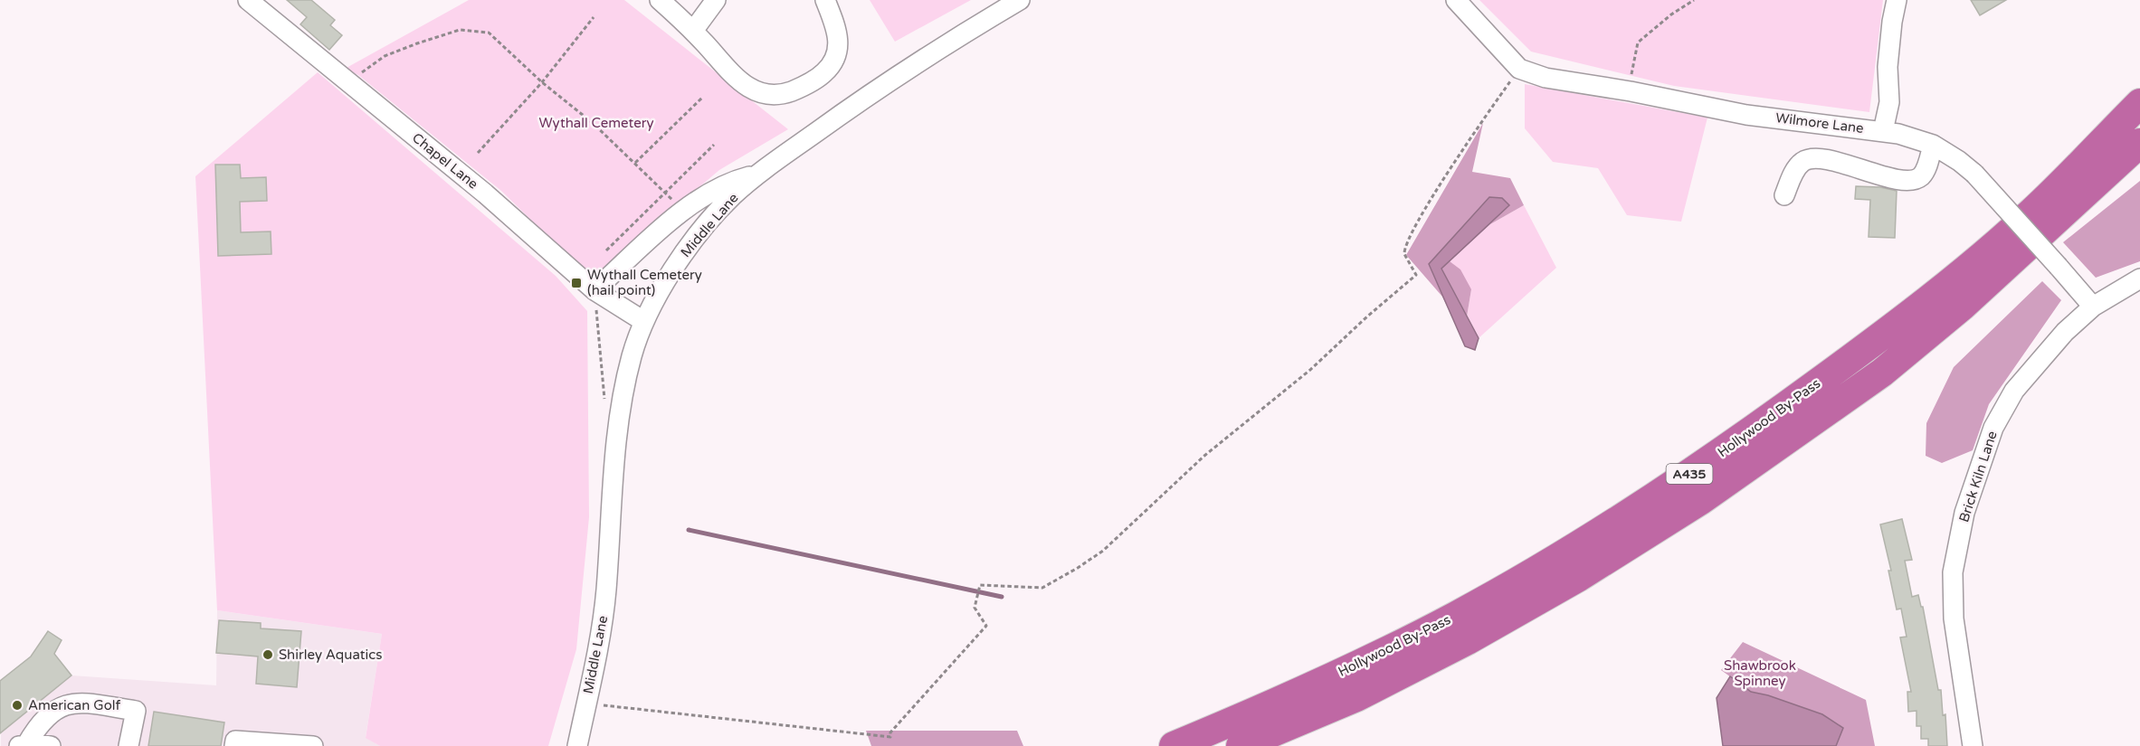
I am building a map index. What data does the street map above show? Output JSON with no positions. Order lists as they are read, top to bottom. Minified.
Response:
{"streets":{"highway":["Hollywood By-Pass","A435"],"street":["Wilmore Lane","Chapel Lane","Middle Lane","Brick Kiln Lane"]},"crossings":[["Wilmore Lane","Brick Kiln Lane"],["Chapel Lane","Middle Lane"]],"parks":["Wythall Cemetery","Shawbrook Spinney"],"places":{"transit":["Wythall Cemetery (hail point)"],"other":["Shirley Aquatics","American Golf"]}}
